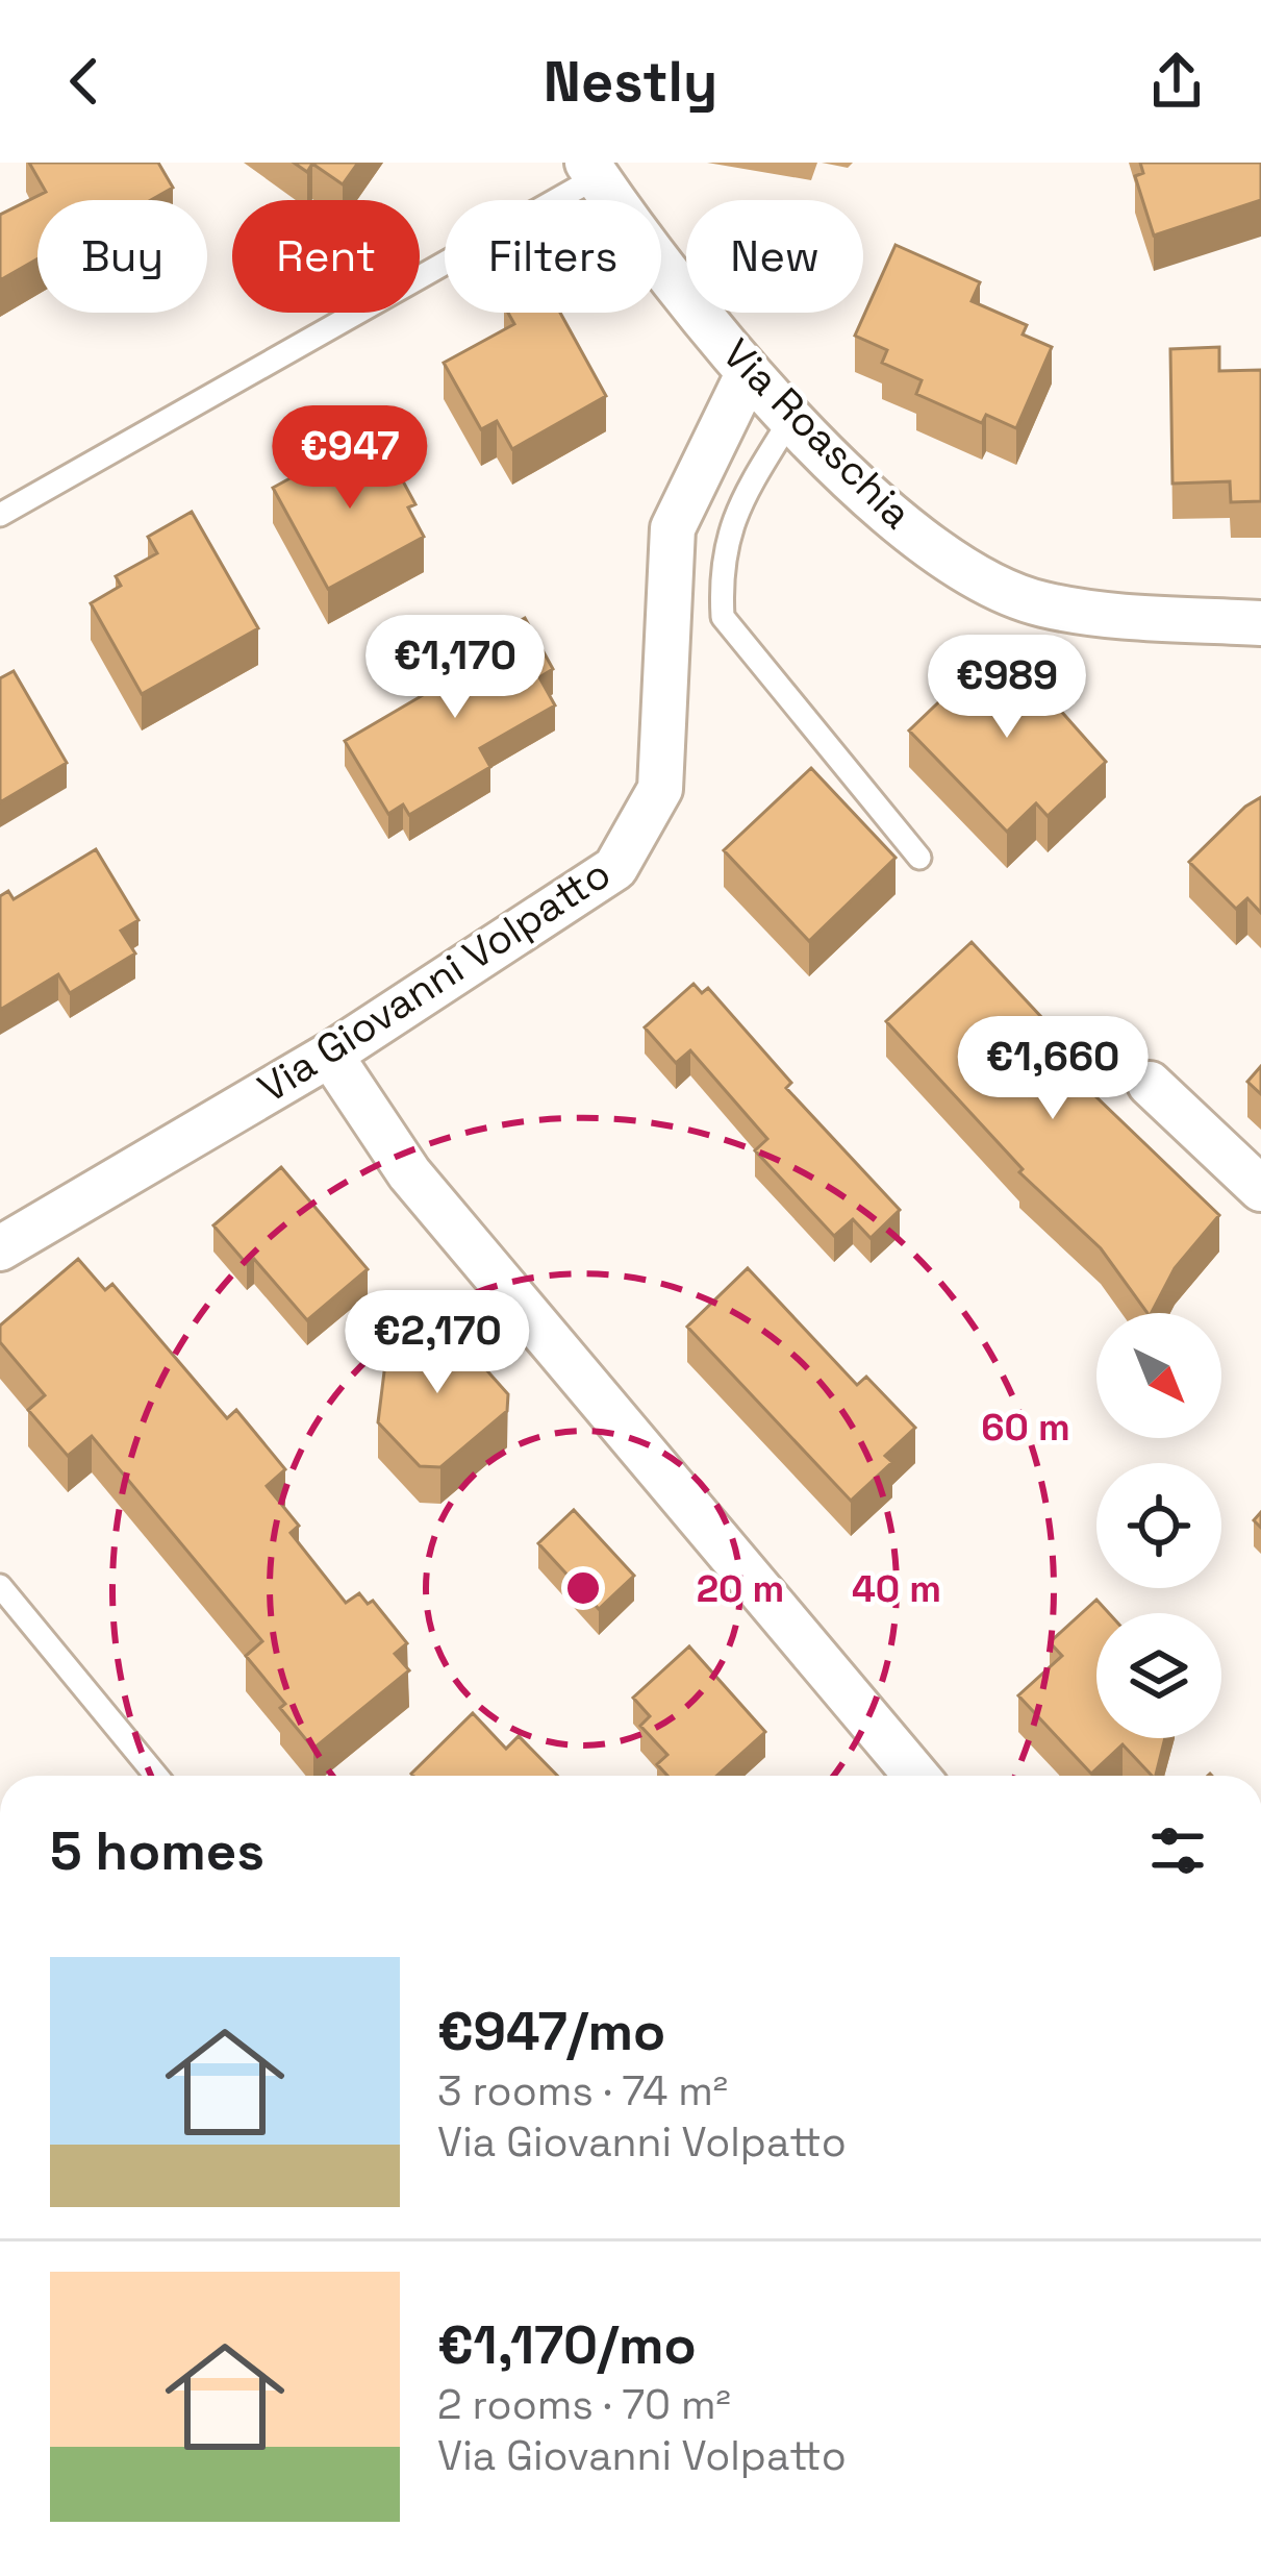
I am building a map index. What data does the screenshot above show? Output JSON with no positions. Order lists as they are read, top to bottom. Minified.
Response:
{"streets":{"street":["Via Roaschia","Via Giovanni Volpatto"]},"crossings":[["Via Roaschia","Via Giovanni Volpatto"]],"north":"bottom right","page":{"header":"Nestly","chip":["Buy","Rent","Filters","New"],"price":["€947","€1,170","€989","€1,660","€2,170"],"heading":"5 homes","list":[{"name":"€947/mo","note":"3 rooms · 74 m² · Via Giovanni Volpatto"},{"name":"€1,170/mo","note":"2 rooms · 70 m² · Via Giovanni Volpatto"}]},"rings":["60 m","20 m","40 m"]}
